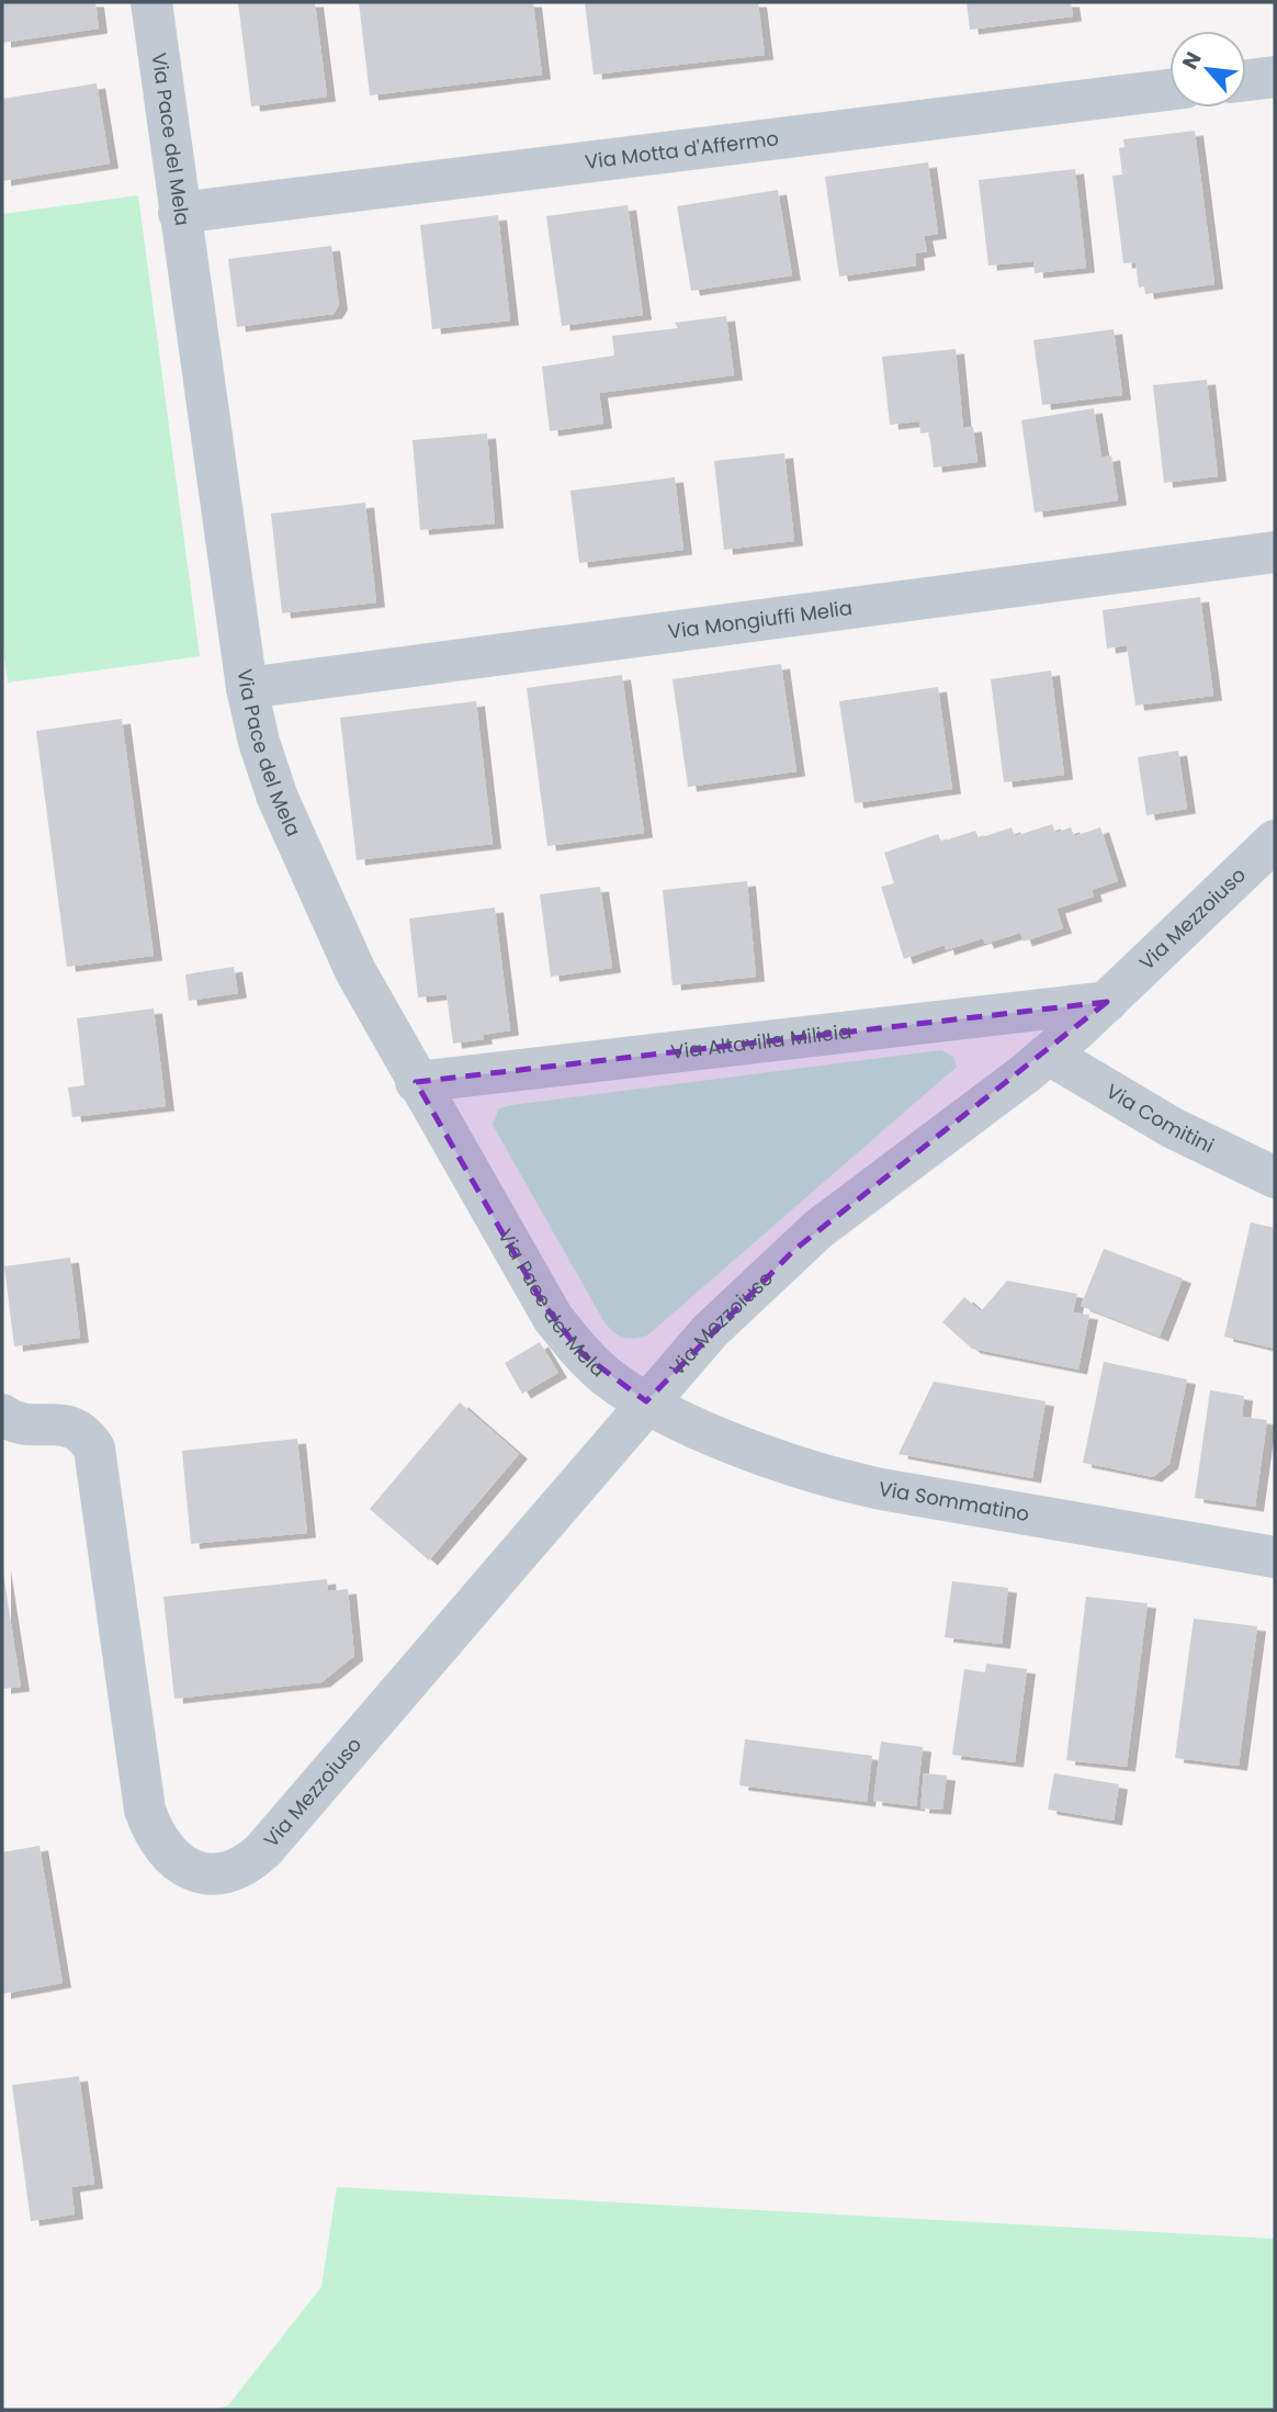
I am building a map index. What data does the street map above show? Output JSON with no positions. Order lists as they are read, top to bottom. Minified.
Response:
{"streets":{"street":["Via Pace del Mela","Via Motta d'Affermo","Via Mongiuffi Melia","Via Mezzoiuso","Via Altavilla Milicia","Via Comitini","Via Sommatino"]},"crossings":[["Via Pace del Mela","Via Motta d'Affermo"],["Via Pace del Mela","Via Mongiuffi Melia"],["Via Pace del Mela","Via Mezzoiuso"],["Via Pace del Mela","Via Altavilla Milicia"],["Via Pace del Mela","Via Sommatino"],["Via Mezzoiuso","Via Altavilla Milicia"],["Via Mezzoiuso","Via Comitini"],["Via Mezzoiuso","Via Sommatino"]],"north":"top left"}
